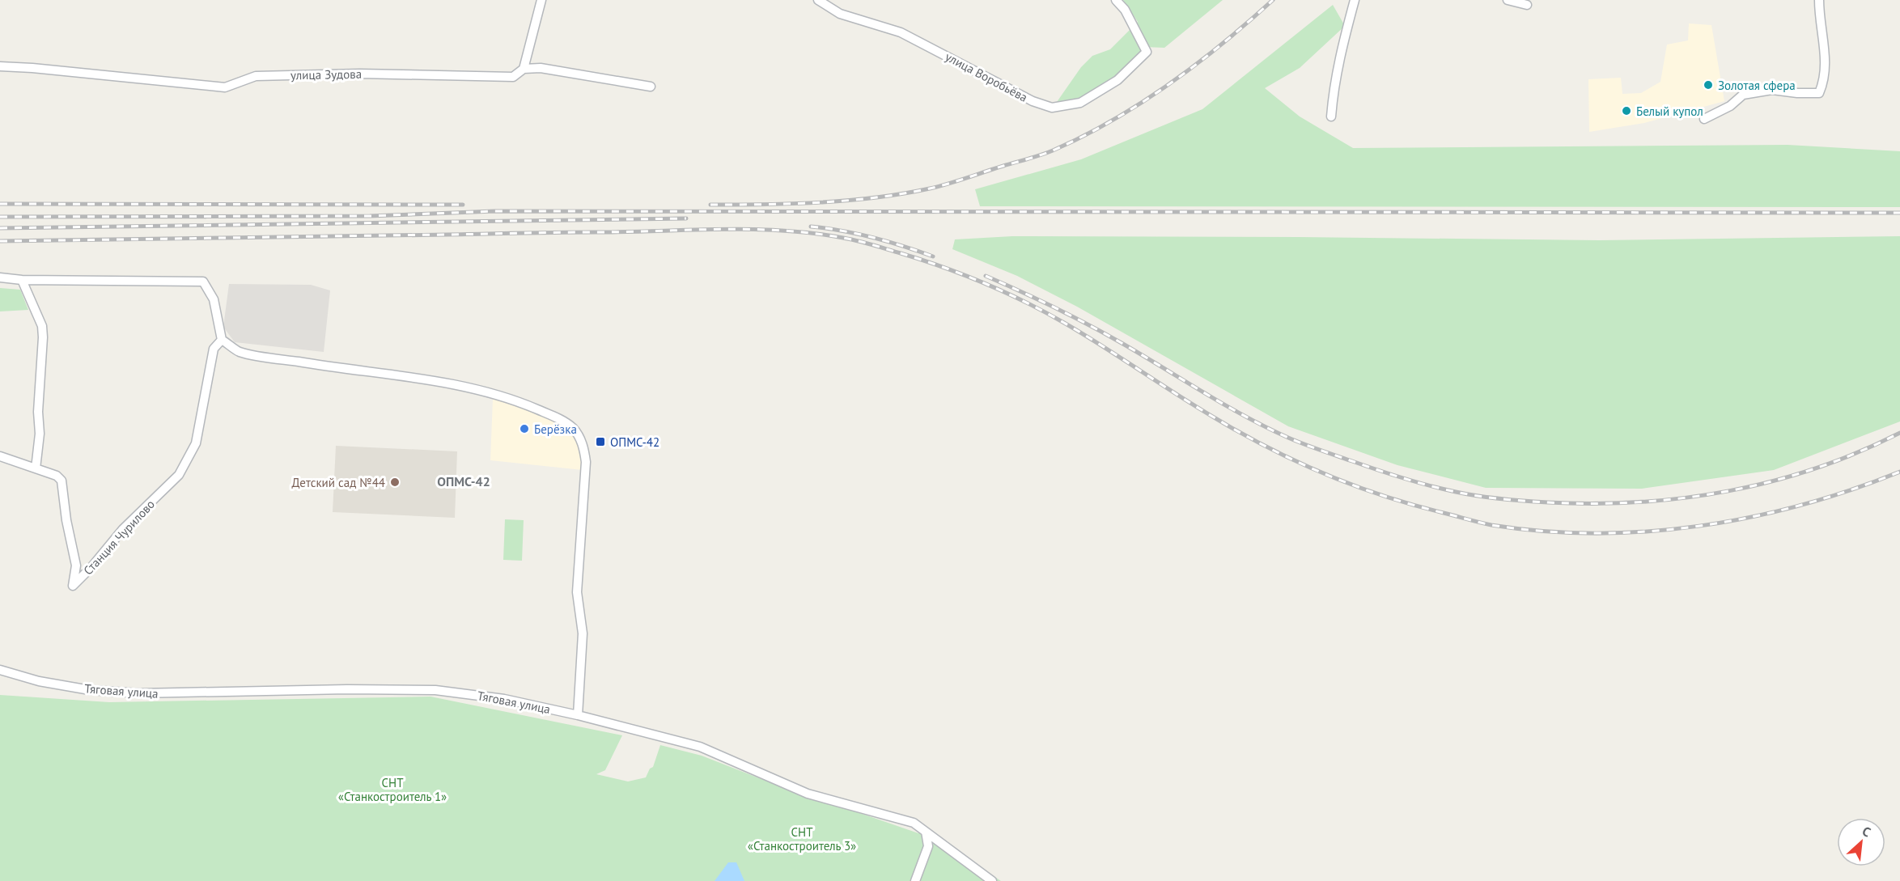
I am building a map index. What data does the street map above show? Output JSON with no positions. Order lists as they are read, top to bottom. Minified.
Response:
{"streets":{"street":["улица Зудова","улица Воробьёва","Станция Чурилово","Тяговая улица"]},"districts":["ОПМС-42"],"parks":["СНТ «Станкостроитель 1»","СНТ «Станкостроитель 3»"],"places":{"other":["Золотая сфера","Белый купол","Берёзка","Детский сад №44"],"transit":["ОПМС-42"]},"north":"top right"}
